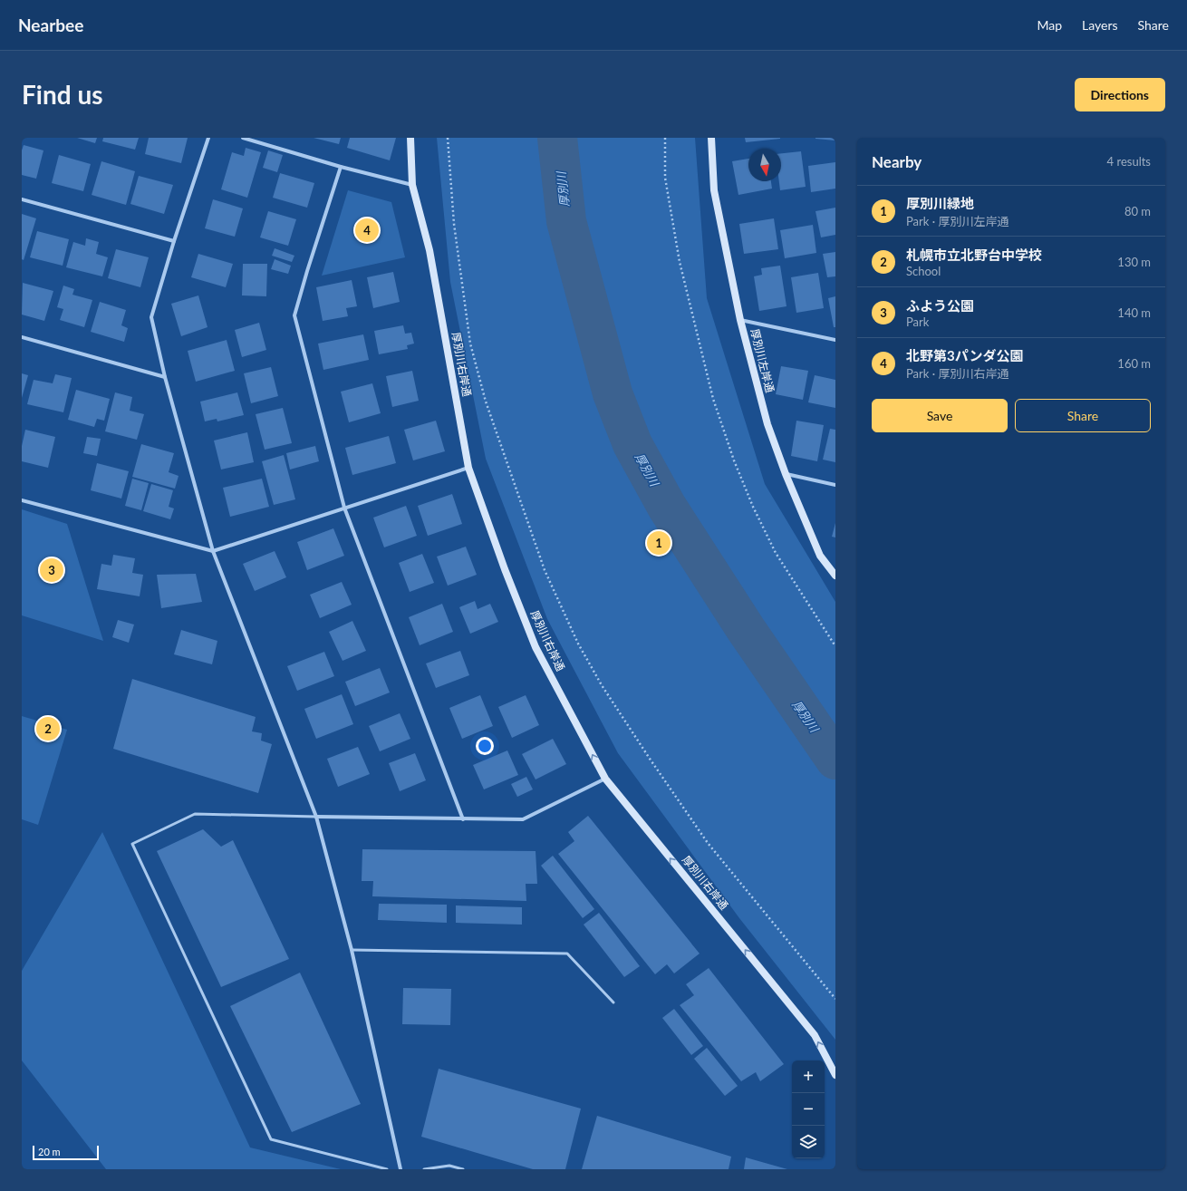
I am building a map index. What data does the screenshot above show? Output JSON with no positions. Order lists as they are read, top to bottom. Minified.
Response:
{"streets":{"street":["厚別川左岸通","厚別川右岸通"]},"one_way":["厚別川右岸通"],"water":["厚別川"],"scale_bar":"20 m","north":"bottom","page":{"header":"Nearbee","nav":["Map","Layers","Share"],"buttons":["Directions",["Save","Share"]],"title":"Find us","heading":["Nearby","4 results"],"list":[{"mark":"1","name":"厚別川緑地","note":"Park · 厚別川左岸通","value":"80 m"},{"mark":"2","name":"札幌市立北野台中学校","note":"School","value":"130 m"},{"mark":"3","name":"ふよう公園","note":"Park","value":"140 m"},{"mark":"4","name":"北野第3パンダ公園","note":"Park · 厚別川右岸通","value":"160 m"}],"pins":["4","1","3","2"],"map_buttons":["+","−"],"scale":"20 m"}}
